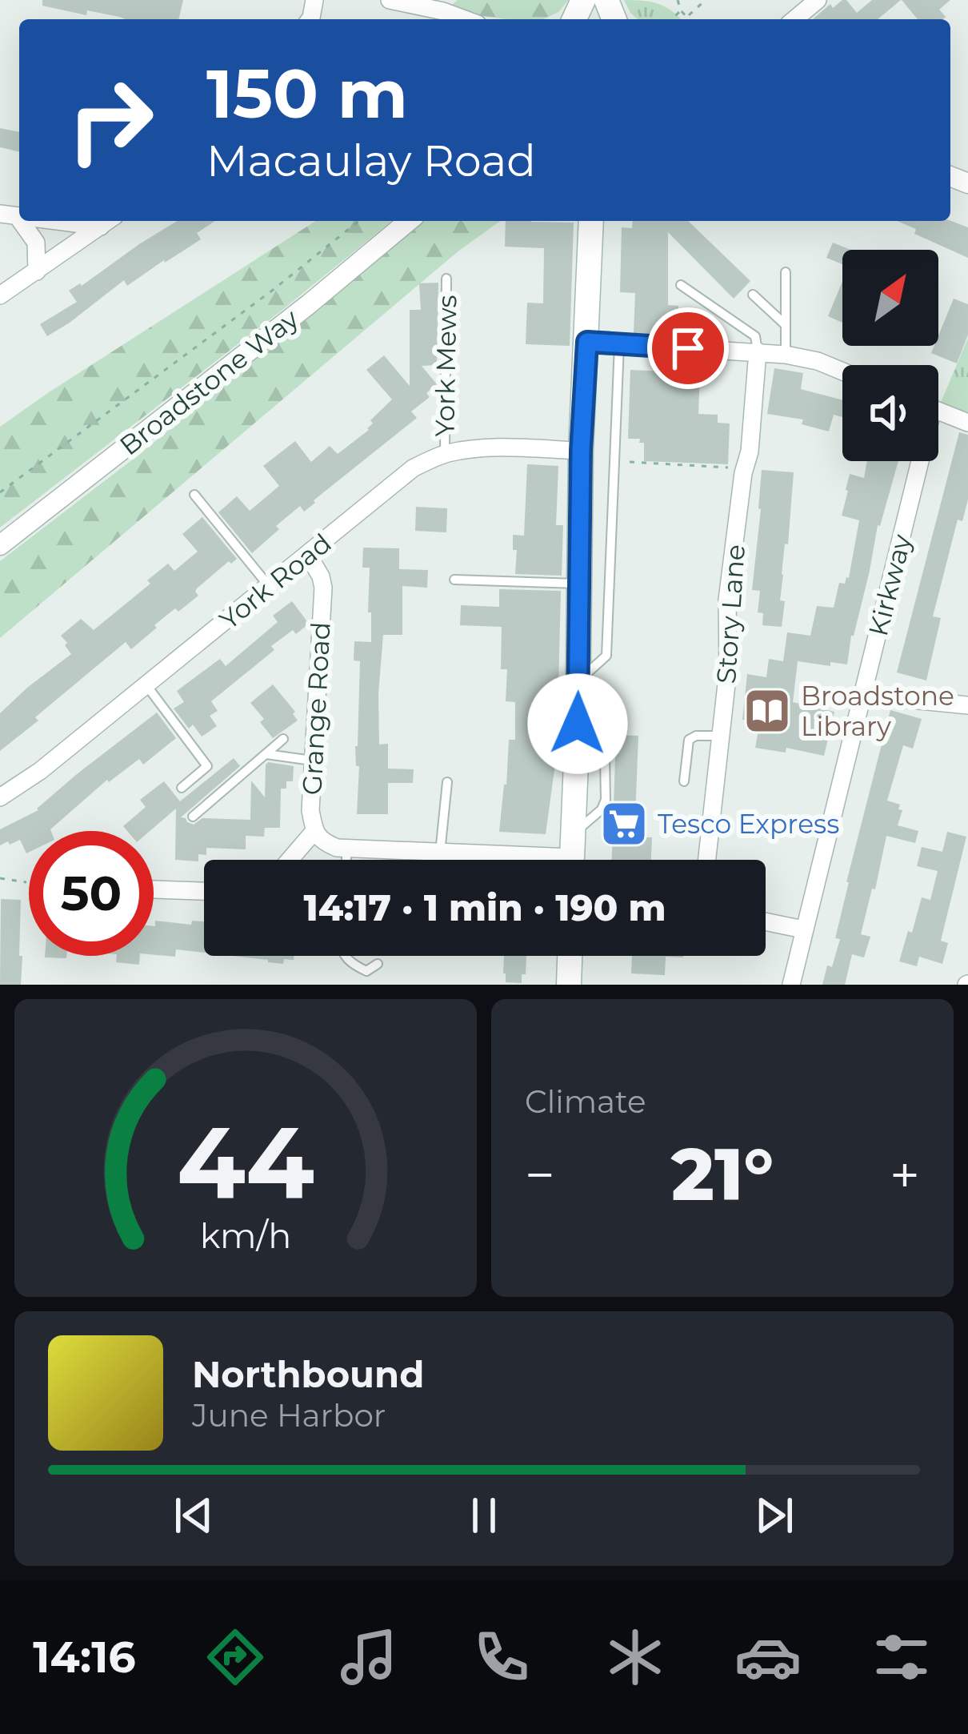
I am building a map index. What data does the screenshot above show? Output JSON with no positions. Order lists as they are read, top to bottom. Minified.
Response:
{"streets":{"street":["Broadstone Way","York Road","Kirkway","Story Lane","Grange Road"],"lane":["York Mews"]},"crossings":[["York Mews","York Road"],["York Road","Grange Road"]],"places":{"library":["Broadstone Library"],"supermarket":["Tesco Express"]},"north":"top right","page":{"turn":["150 m","Macaulay Road"],"limit":"50","trip":"14:17 · 1 min · 190 m","tile":"Climate","heat":["−","21°","+"],"song":["Northbound","June Harbor"],"tabs":"14:16","gauge":["44","km/h"]}}
